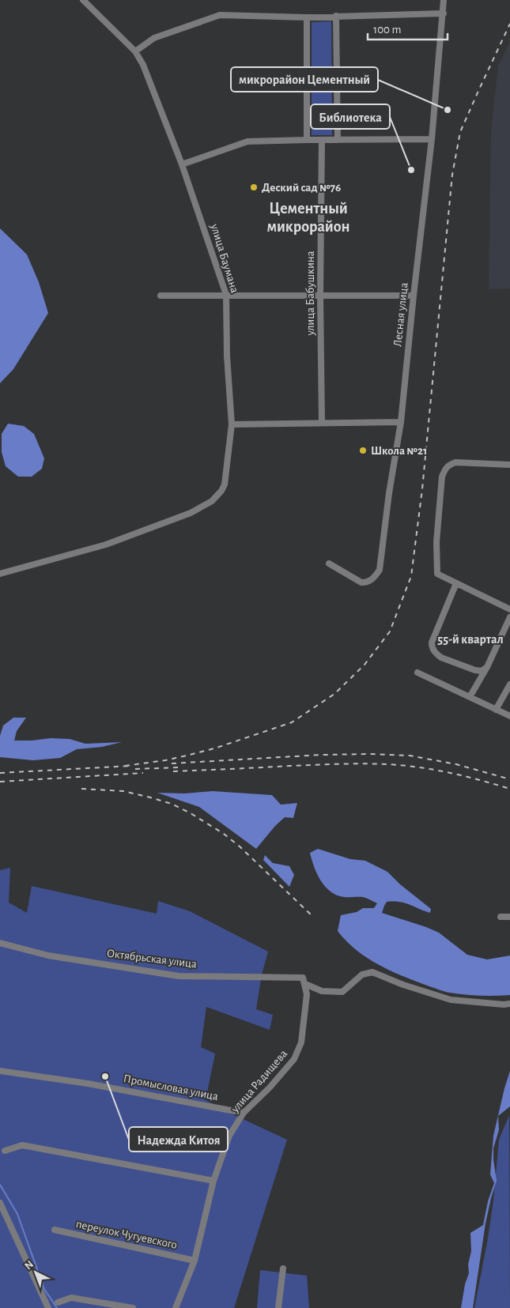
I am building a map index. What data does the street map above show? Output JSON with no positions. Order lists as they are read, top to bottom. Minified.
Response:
{"streets":{"street":["улица Баумана","улица Бабушкина","Лесная улица","Октябрьская улица","улица Радищева","Промысловая улица","переулок Чугуевского"]},"crossings":[["Октябрьская улица","улица Радищева"],["улица Радищева","Промысловая улица"],["улица Радищева","переулок Чугуевского"]],"districts":["Цементный микрорайон","55-й квартал"],"places":["микрорайон Цементный","Библиотека","Деский сад №76","Школа №21","Надежда Китоя"],"scale_bar":"100 m","north":"top left"}
